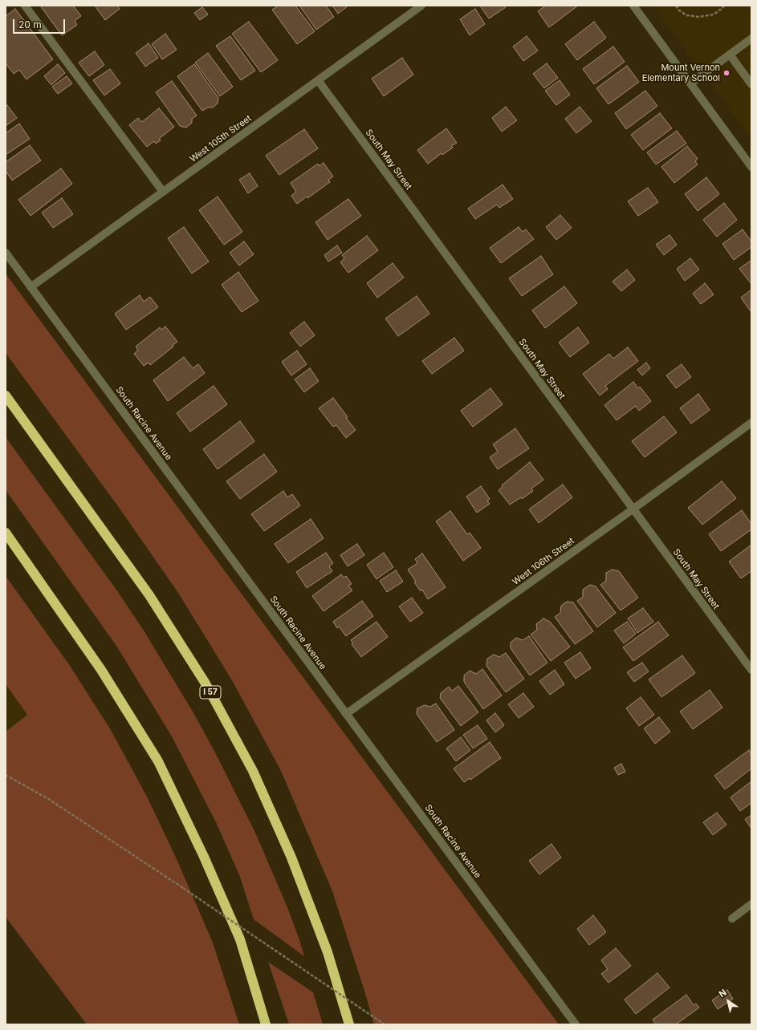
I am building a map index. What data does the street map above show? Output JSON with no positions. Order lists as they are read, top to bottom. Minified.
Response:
{"streets":{"highway":["I 57"],"street":["West 105th Street","South May Street","South Racine Avenue","West 106th Street"]},"crossings":[["West 105th Street","South May Street"],["West 105th Street","South Racine Avenue"],["South May Street","West 106th Street"],["South Racine Avenue","West 106th Street"]],"places":["Mount Vernon Elementary School"],"scale_bar":"20 m","north":"top left"}
